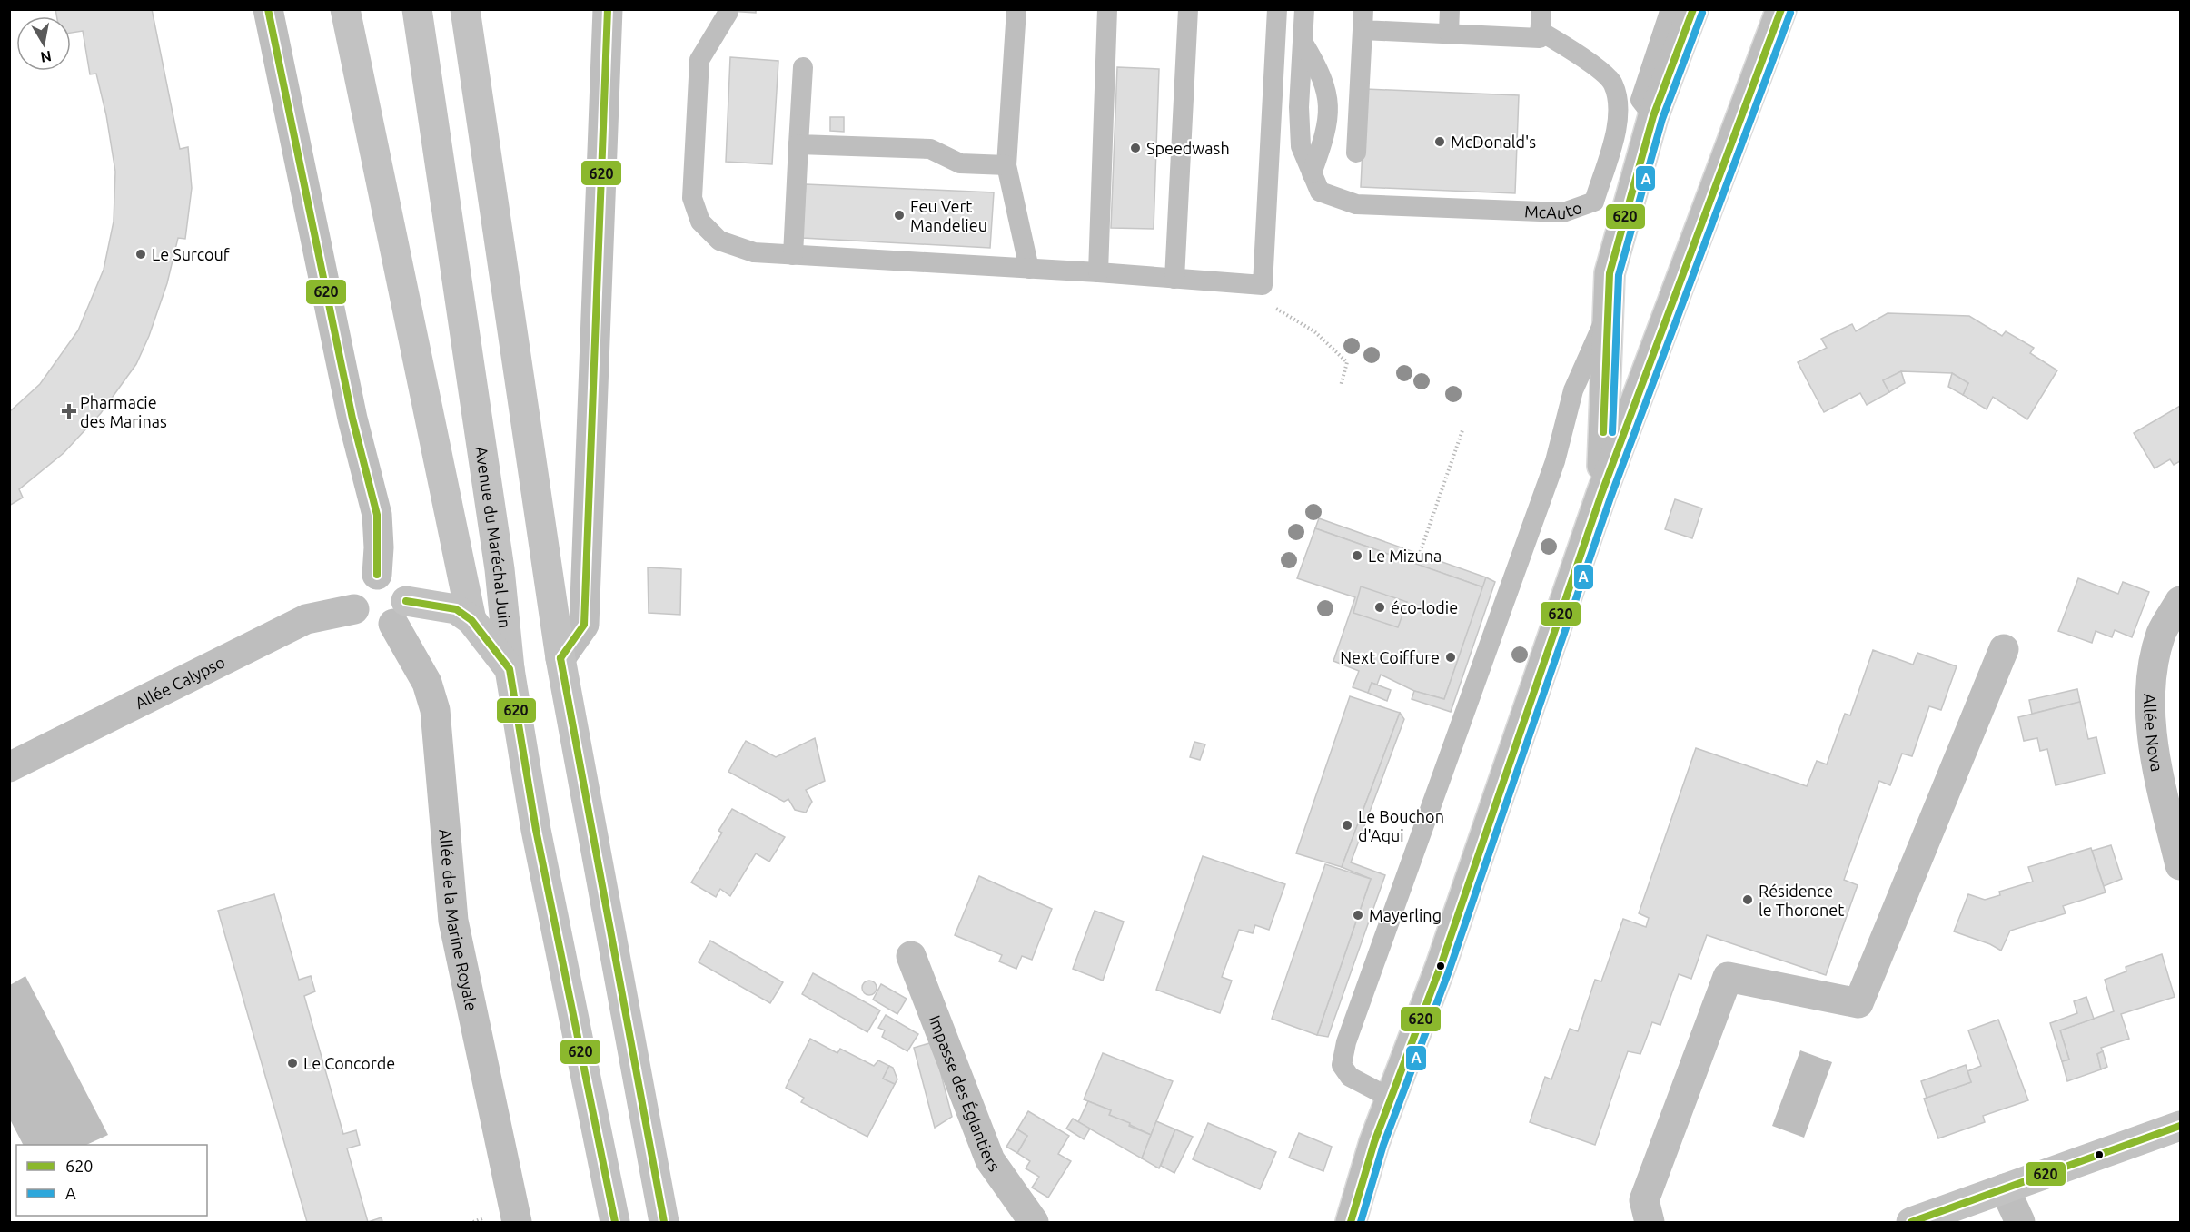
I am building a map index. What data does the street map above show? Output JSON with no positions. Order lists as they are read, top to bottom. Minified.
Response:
{"streets":{"main road":["Avenue du Maréchal Juin"],"street":["Allée Calypso","Allée Nova","Allée de la Marine Royale","Impasse des Églantiers"],"lane":["McAuto"]},"crossings":[["Allée Calypso","Allée de la Marine Royale"]],"places":{"other":["McDonald's","Speedwash","Feu Vert Mandelieu","Le Surcouf","Le Mizuna","éco-lodie","Next Coiffure","Le Bouchon d'Aqui","Résidence le Thoronet","Mayerling","Le Concorde"],"health":["Pharmacie des Marinas"]},"lines":["transit line 620","transit line A"],"legend":["620","A"],"north":"bottom"}
